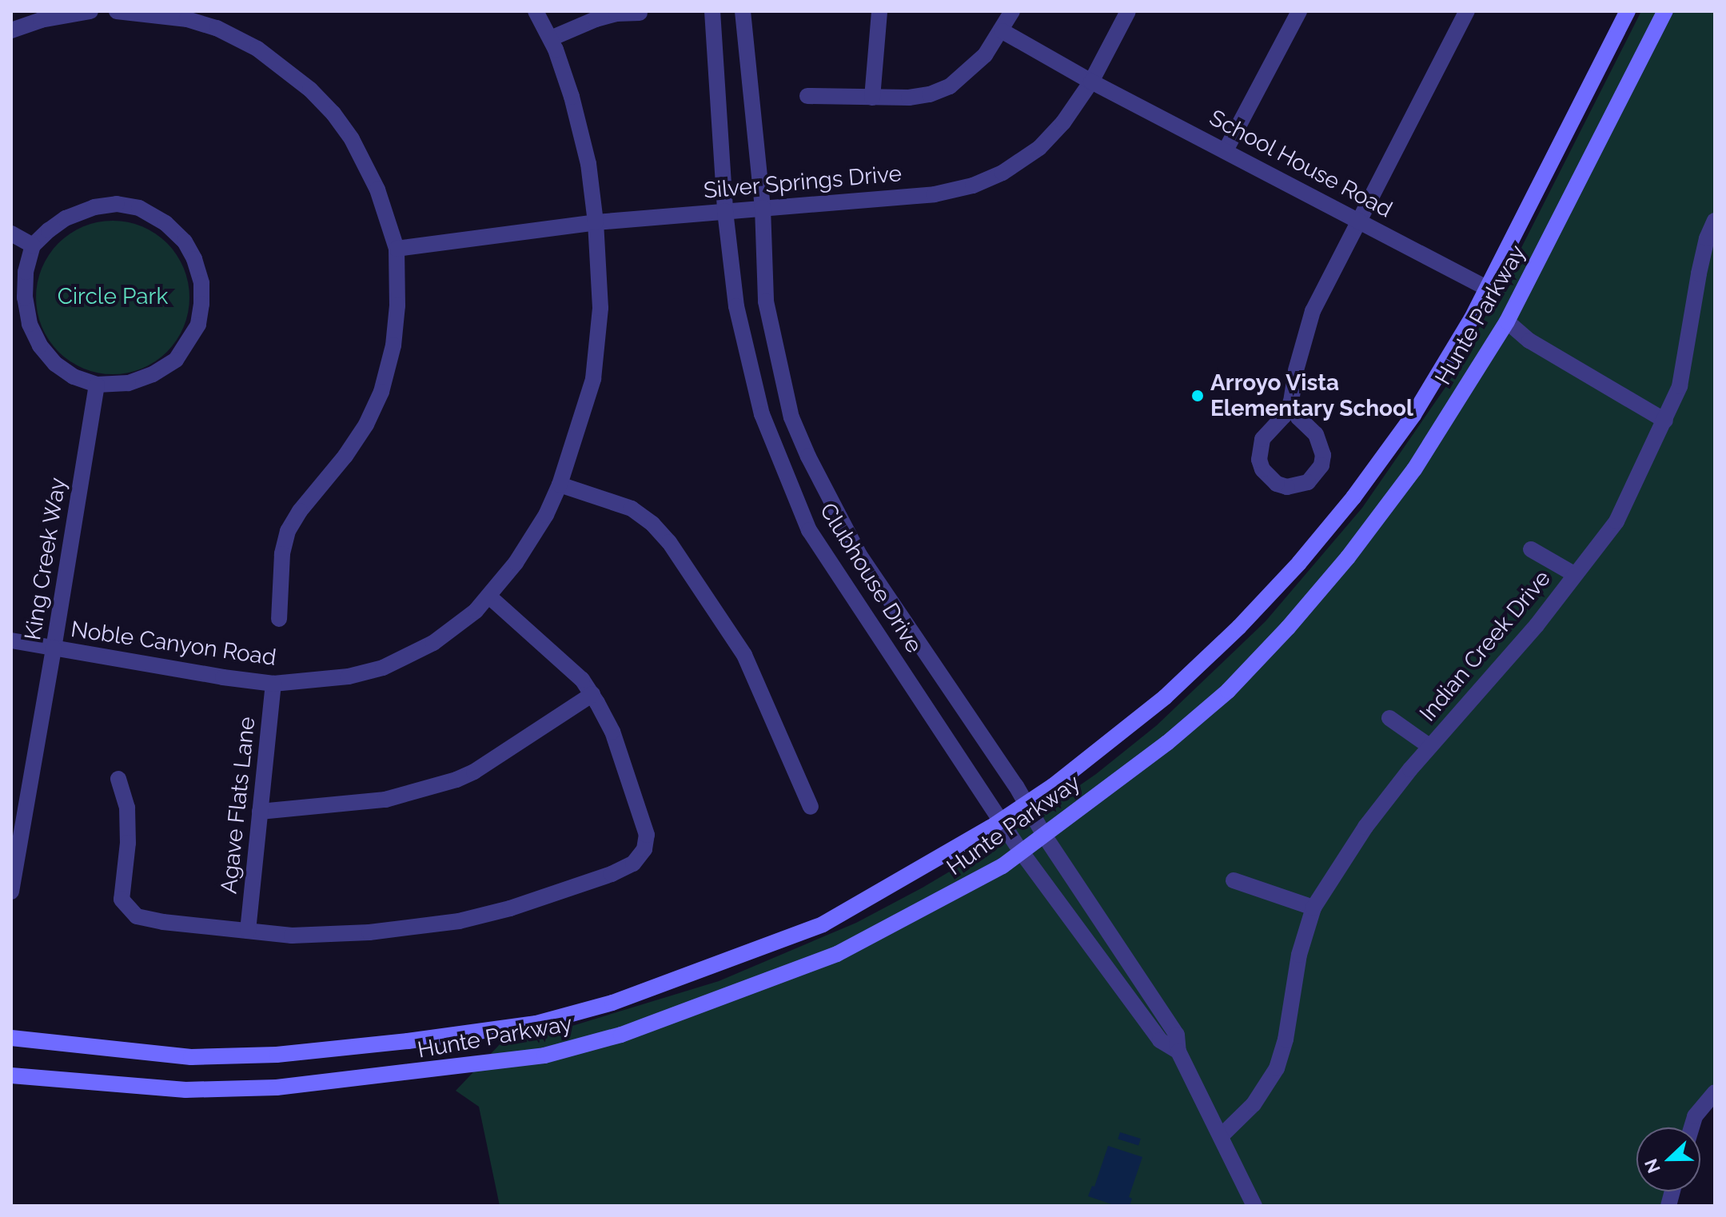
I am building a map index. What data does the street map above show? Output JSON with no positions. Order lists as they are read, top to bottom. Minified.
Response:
{"streets":{"main road":["Hunte Parkway"],"street":["School House Road","Silver Springs Drive","King Creek Way","Clubhouse Drive","Noble Canyon Road","Indian Creek Drive","Agave Flats Lane"]},"crossings":[["School House Road","Silver Springs Drive"],["School House Road","Hunte Parkway"],["Silver Springs Drive","Clubhouse Drive"],["Silver Springs Drive","Noble Canyon Road"],["Hunte Parkway","Clubhouse Drive"],["King Creek Way","Noble Canyon Road"],["Clubhouse Drive","Indian Creek Drive"],["Noble Canyon Road","Agave Flats Lane"]],"parks":["Circle Park"],"places":["Arroyo Vista Elementary School"],"north":"left"}
